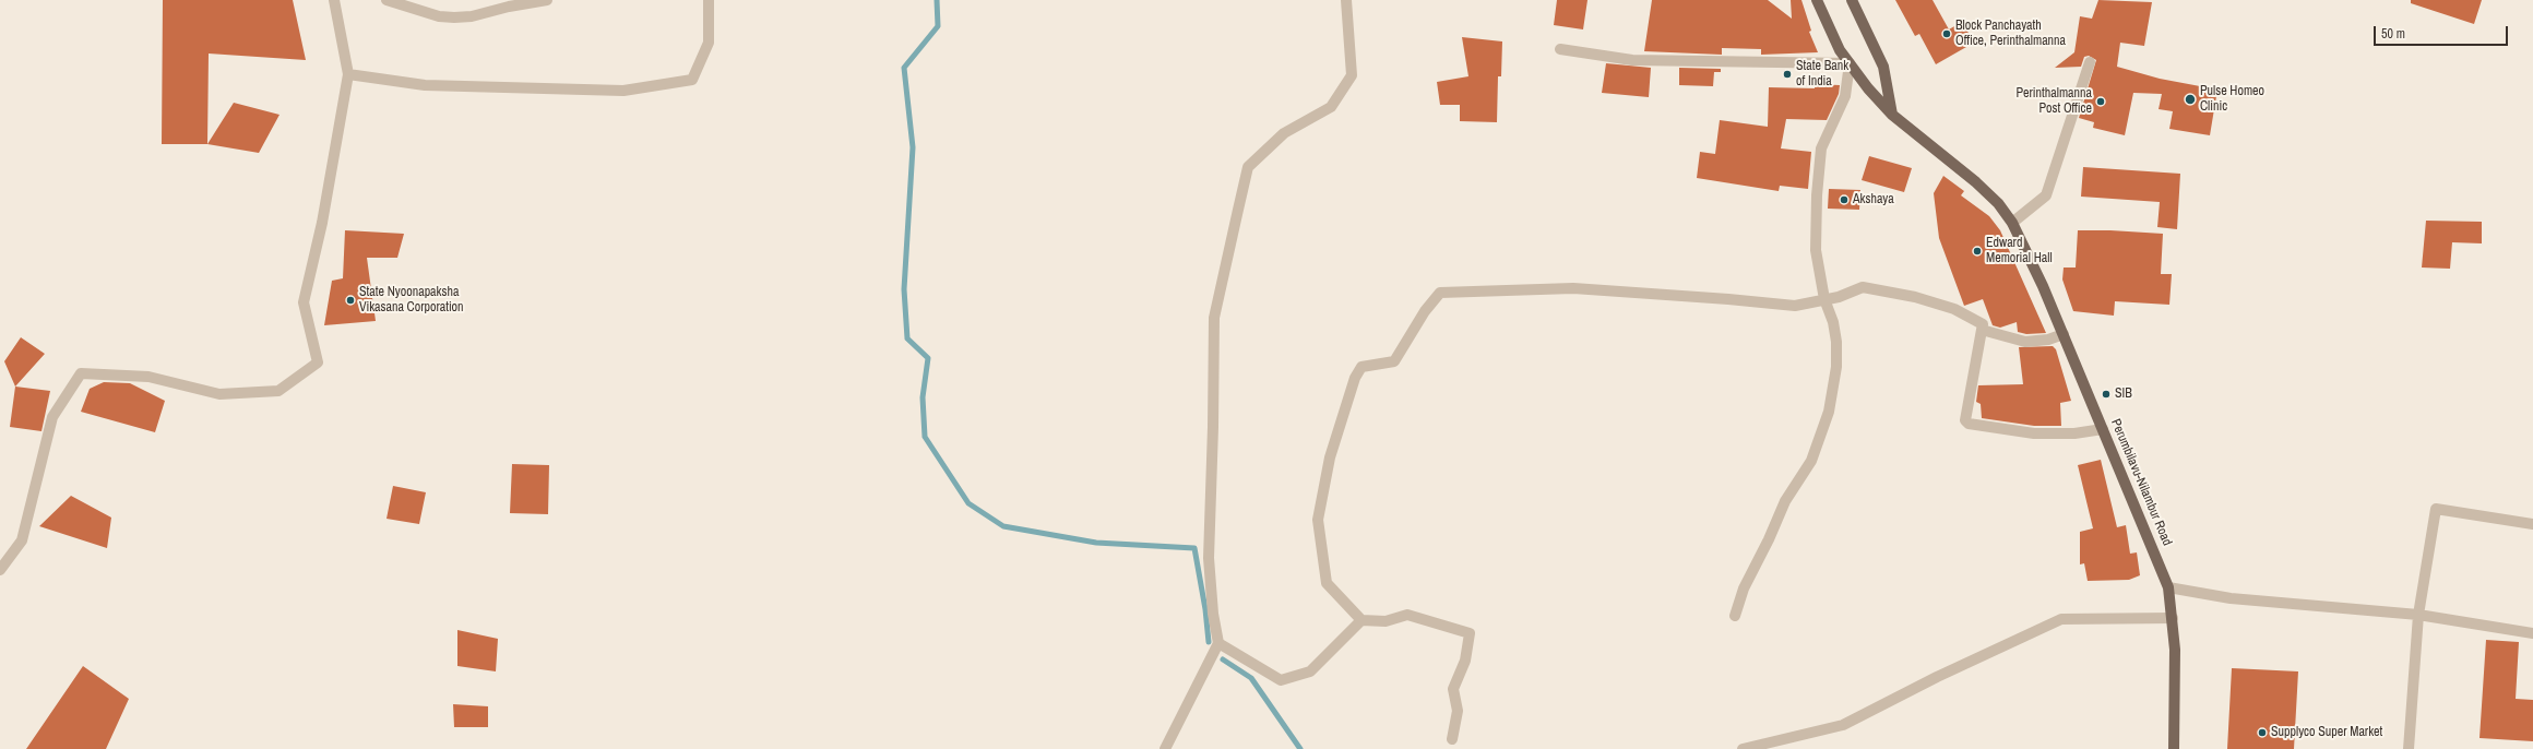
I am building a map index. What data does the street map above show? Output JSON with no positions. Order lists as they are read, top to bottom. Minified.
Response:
{"streets":{"main road":["Perumbilavu-Nilambur Road"]},"places":["Block Panchayath Office, Perinthalmanna","State Bank of India","Pulse Homeo Clinic","Perinthalmanna Post Office","Akshaya","Edward Memorial Hall","State Nyoonapaksha Vikasana Corporation","SIB","Supplyco Super Market"],"scale_bar":"50 m"}
